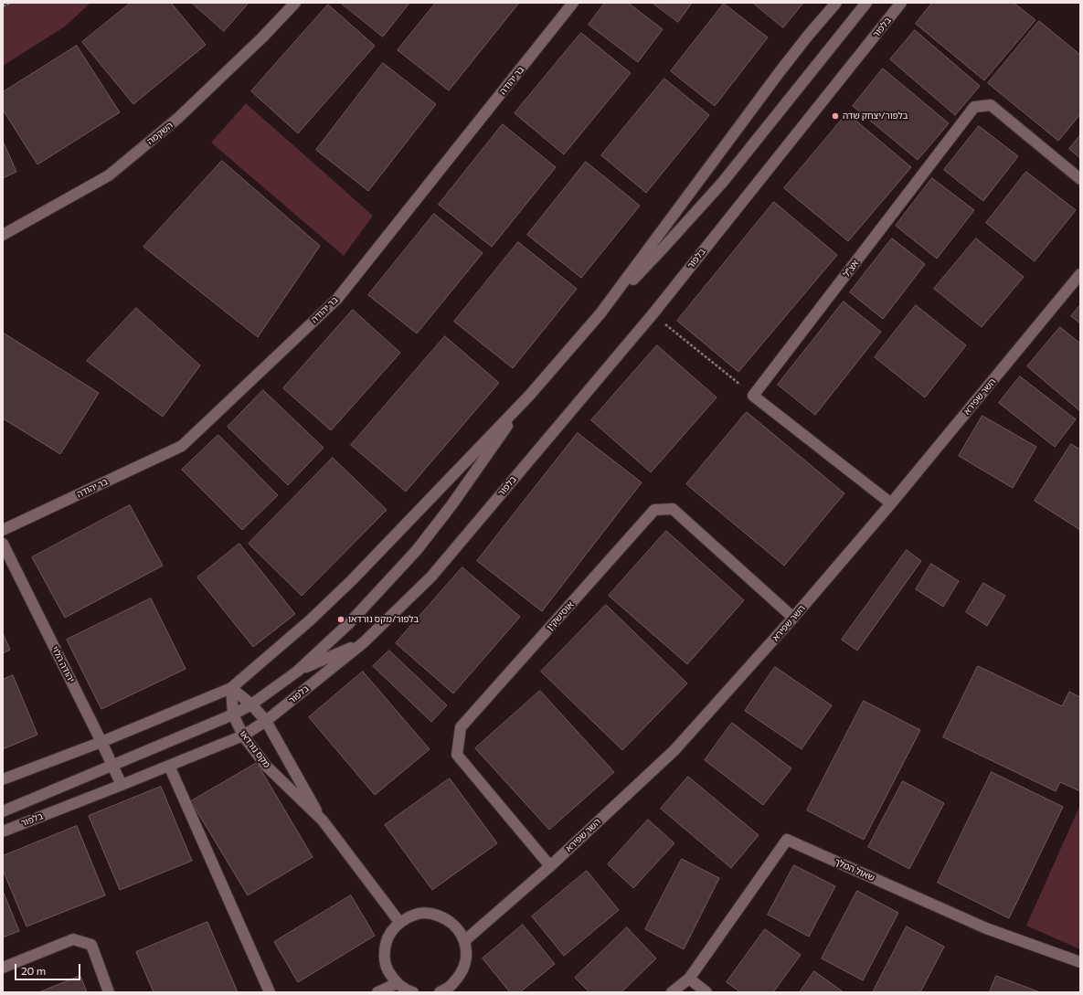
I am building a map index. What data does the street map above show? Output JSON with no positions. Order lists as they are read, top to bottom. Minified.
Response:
{"streets":{"street":["בלפור","בר יהודה","השקמה","אצ\"ל","השר שפירא","אוסישקין","יהודה הלוי","מקס נורדאו","שאול המלך"]},"crossings":[["בלפור","יהודה הלוי"],["בלפור","מקס נורדאו"],["השר שפירא","אוסישקין"]],"places":["בלפור/יצחק שדה","בלפור/מקס נורדאו"],"scale_bar":"20 m"}
